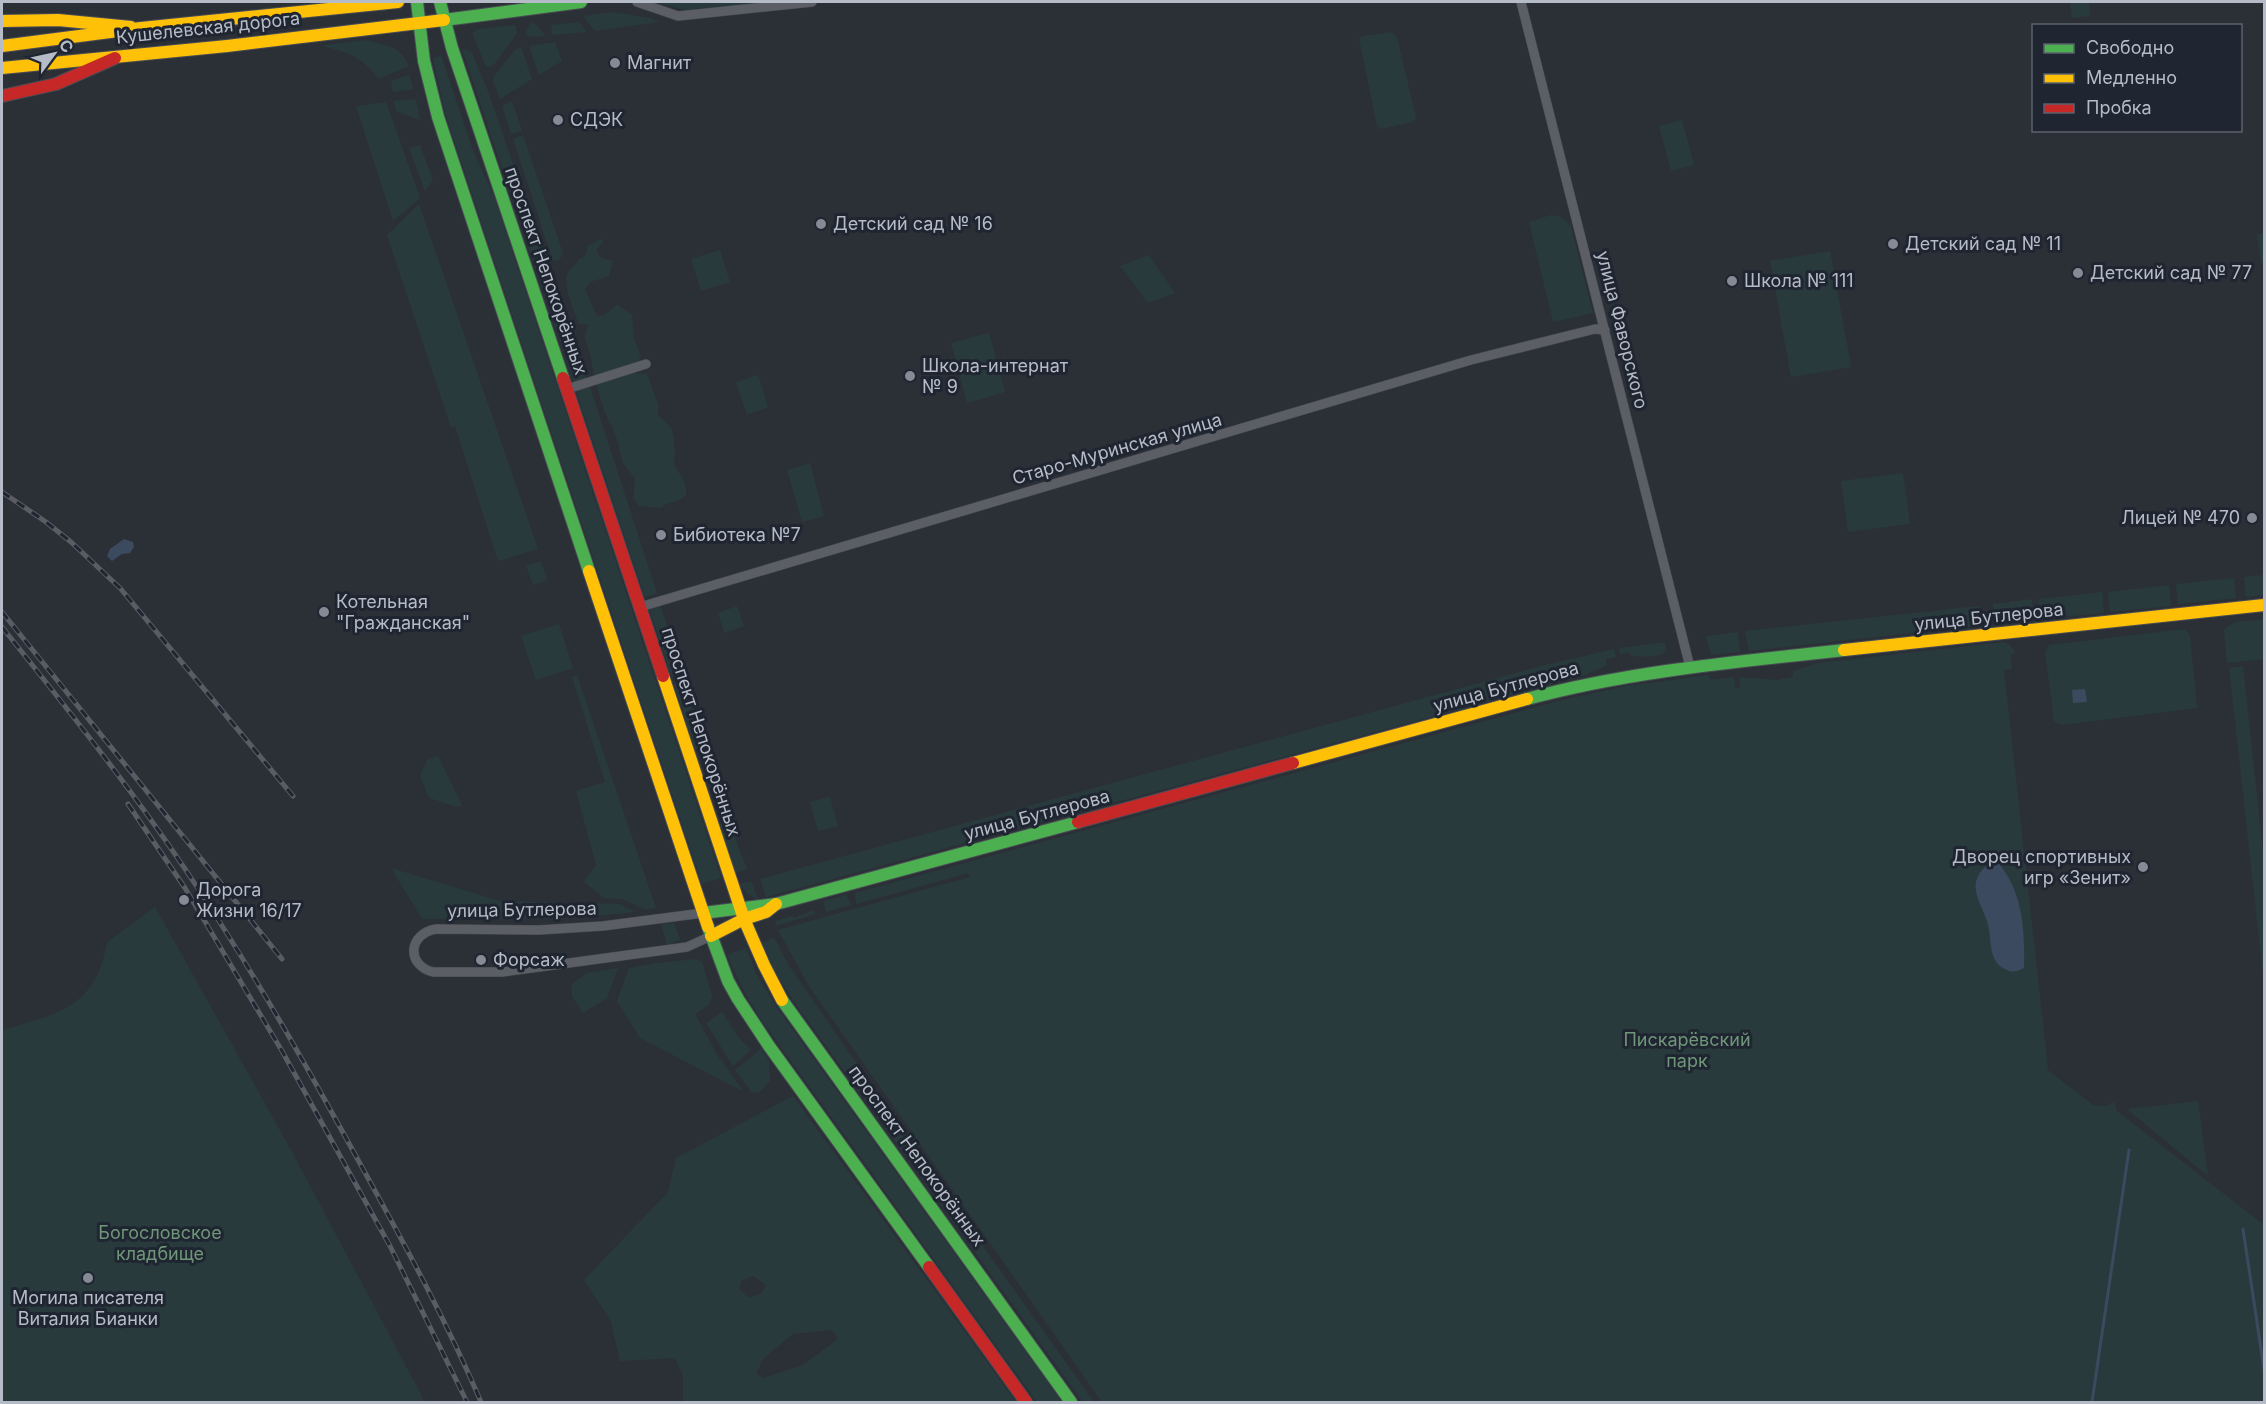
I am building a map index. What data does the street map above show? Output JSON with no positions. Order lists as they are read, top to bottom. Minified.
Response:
{"streets":{"main road":["Кушелевская дорога","проспект Непокорённых","улица Бутлерова"],"street":["улица Фаворского","Старо-Муринская улица"]},"crossings":[["Кушелевская дорога","проспект Непокорённых"],["проспект Непокорённых","Старо-Муринская улица"],["проспект Непокорённых","улица Бутлерова"],["улица Фаворского","Старо-Муринская улица"],["улица Фаворского","улица Бутлерова"]],"parks":["Пискарёвский парк","Богословское кладбище"],"places":["Магнит","СДЭК","Детский сад № 16","Детский сад № 11","Детский сад № 77","Школа № 111","Школа-интернат № 9","Лицей № 470","Бибиотека №7","Котельная \"Гражданская\"","Дворец спортивных игр «Зенит»","Дорога Жизни 16/17","Форсаж","Могила писателя Виталия Бианки"],"legend":["Свободно","Медленно","Пробка"],"north":"top right"}
